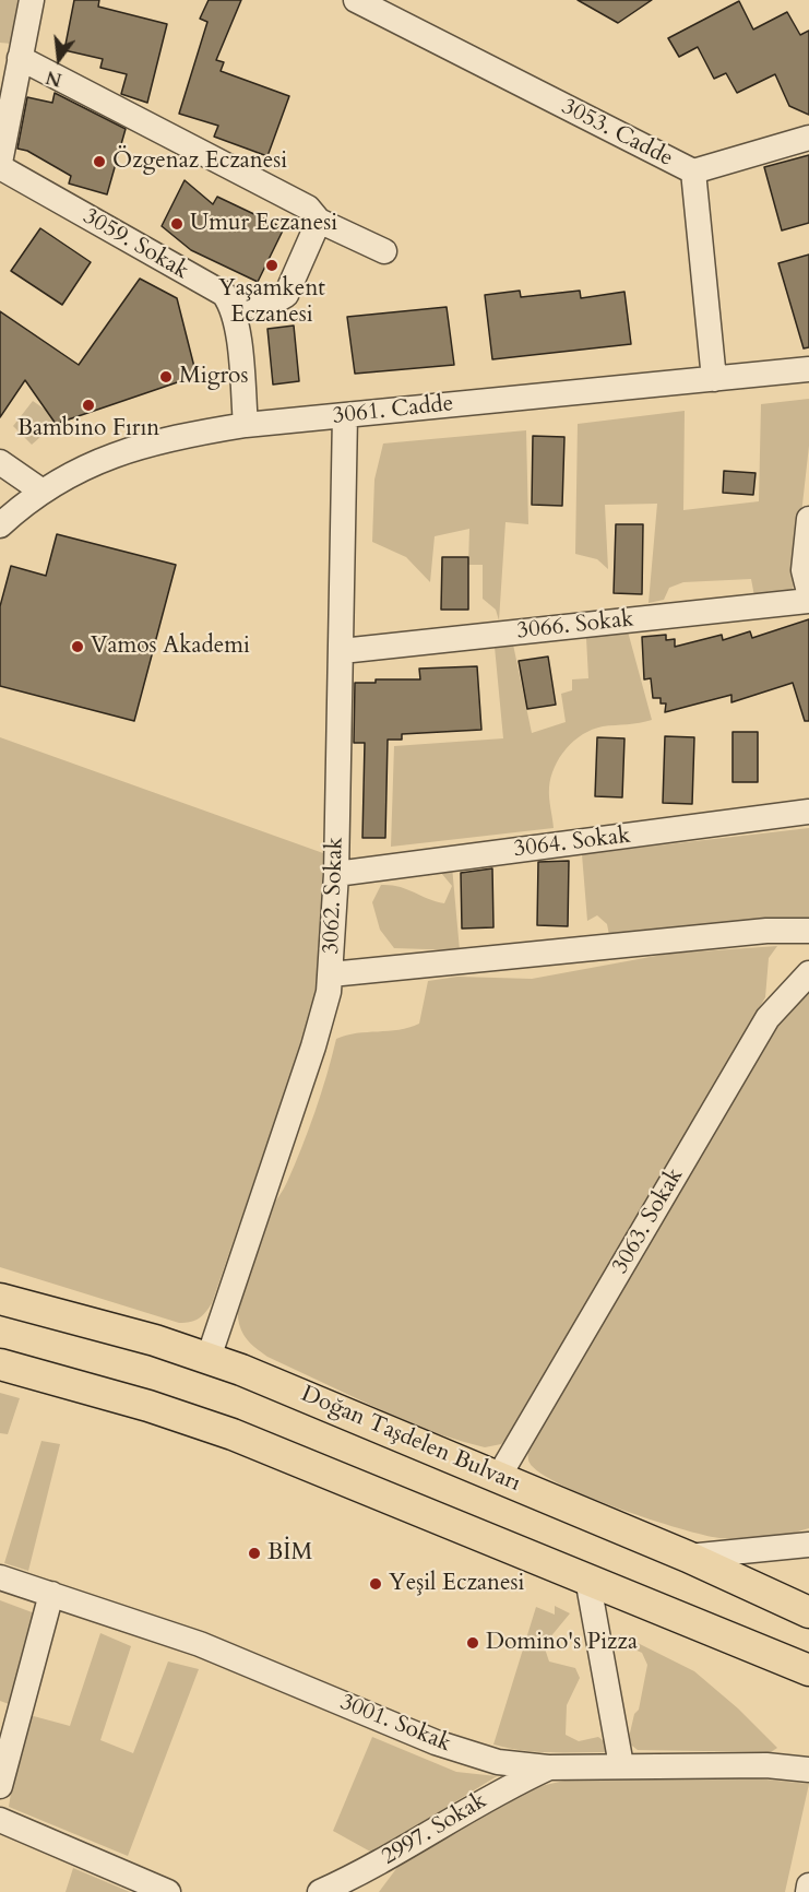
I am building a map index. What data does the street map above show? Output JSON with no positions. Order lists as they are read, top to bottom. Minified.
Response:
{"streets":{"main road":["Doğan Taşdelen Bulvarı"],"street":["3053. Cadde","3059. Sokak","3061. Cadde","3066. Sokak","3064. Sokak","3062. Sokak","3063. Sokak","3001. Sokak","2997. Sokak"]},"crossings":[["3053. Cadde","3061. Cadde"],["3061. Cadde","3062. Sokak"],["3066. Sokak","3062. Sokak"],["3064. Sokak","3062. Sokak"],["3062. Sokak","Doğan Taşdelen Bulvarı"],["3063. Sokak","Doğan Taşdelen Bulvarı"],["3001. Sokak","2997. Sokak"]],"places":["Özgenaz Eczanesi","Umur Eczanesi","Yaşamkent Eczanesi","Migros","Bambino Fırın","Vamos Akademi","BİM","Yeşil Eczanesi","Domino's Pizza"],"north":"bottom"}
